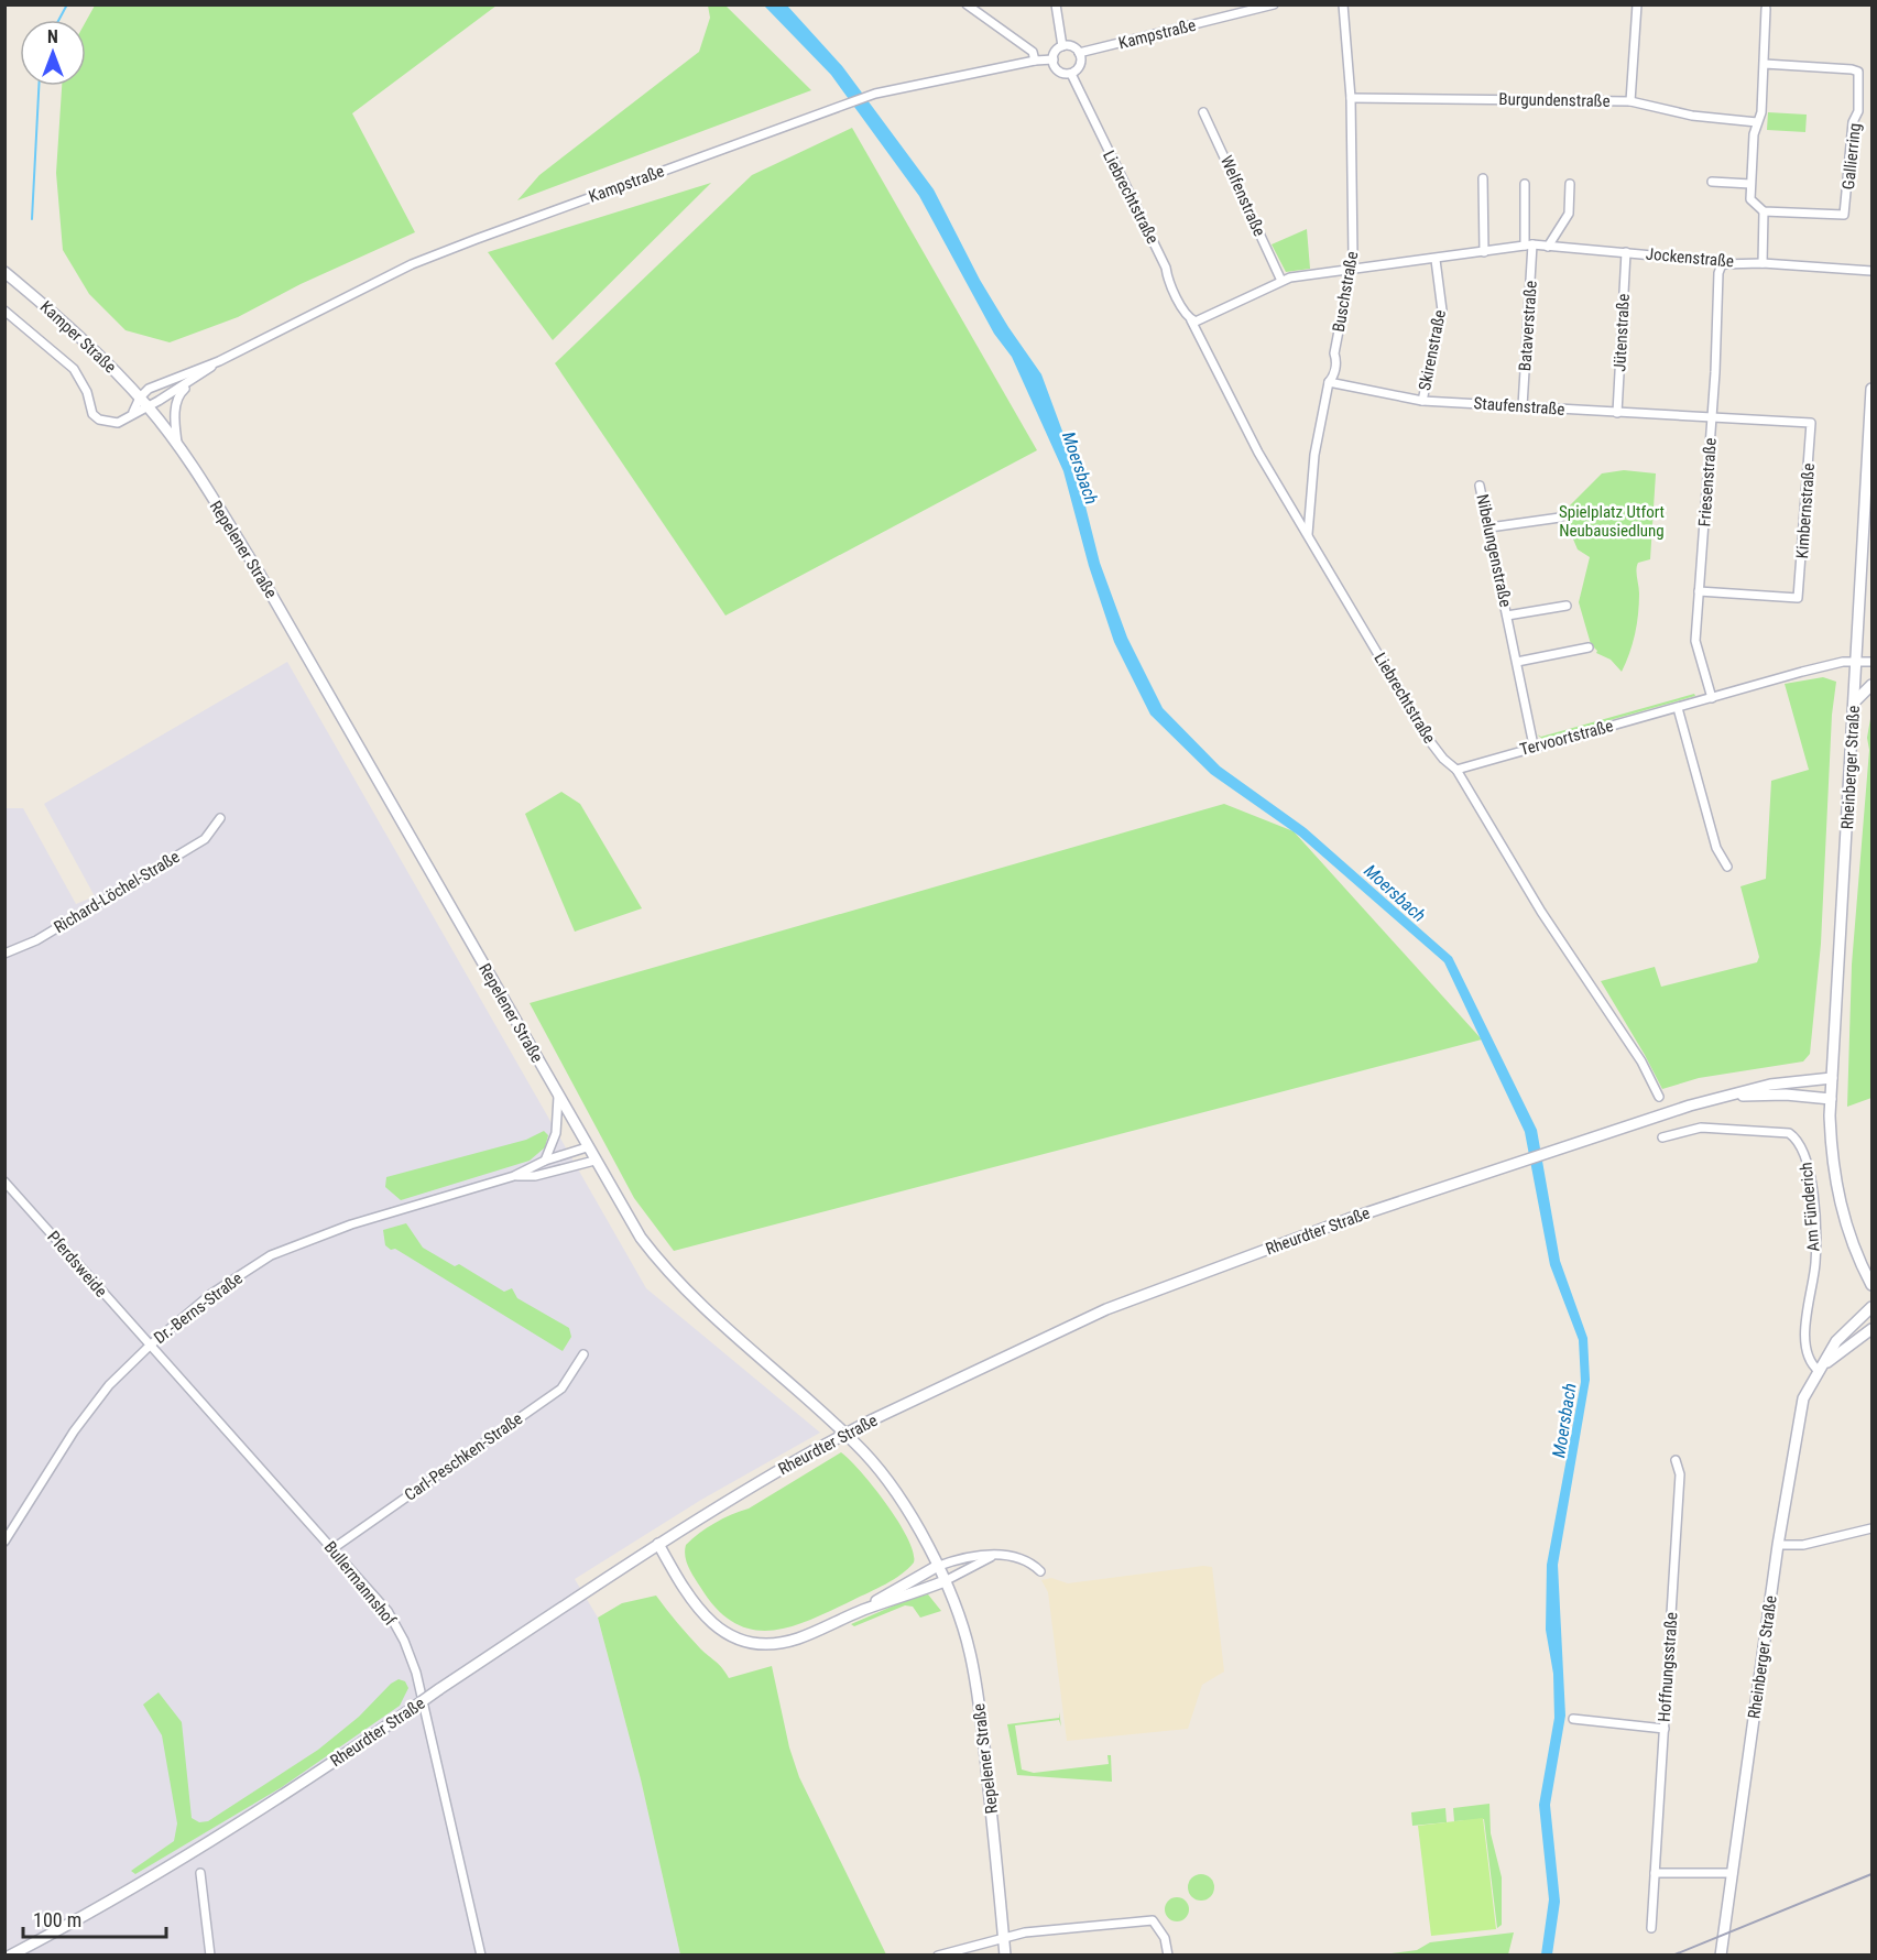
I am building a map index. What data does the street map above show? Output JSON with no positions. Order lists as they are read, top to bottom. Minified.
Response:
{"streets":{"main road":["Kamper Straße","Repelener Straße","Rheinberger Straße","Rheurdter Straße"],"street":["Kampstraße","Burgundenstraße","Gallierring","Welfenstraße","Liebrechtstraße","Jockenstraße","Buschstraße","Bataverstraße","Jütenstraße","Skirenstraße","Staufenstraße","Friesenstraße","Kimbernstraße","Nibelungenstraße","Tervoortstraße","Richard-Löchel-Straße","Am Fünderich","Pferdsweide","Dr.-Berns-Straße","Carl-Peschken-Straße","Bullermannshof","Hoffnungsstraße"]},"crossings":[["Kampstraße","Liebrechtstraße"],["Kampstraße","Kamper Straße"],["Kampstraße","Repelener Straße"],["Burgundenstraße","Buschstraße"],["Welfenstraße","Jockenstraße"],["Liebrechtstraße","Jockenstraße"],["Liebrechtstraße","Buschstraße"],["Liebrechtstraße","Tervoortstraße"],["Jockenstraße","Buschstraße"],["Jockenstraße","Bataverstraße"],["Jockenstraße","Jütenstraße"],["Jockenstraße","Skirenstraße"],["Jockenstraße","Friesenstraße"],["Buschstraße","Staufenstraße"],["Bataverstraße","Staufenstraße"],["Jütenstraße","Staufenstraße"],["Kamper Straße","Repelener Straße"],["Skirenstraße","Staufenstraße"],["Staufenstraße","Friesenstraße"],["Staufenstraße","Kimbernstraße"],["Friesenstraße","Kimbernstraße"],["Friesenstraße","Tervoortstraße"],["Repelener Straße","Dr.-Berns-Straße"],["Nibelungenstraße","Tervoortstraße"],["Tervoortstraße","Rheinberger Straße"],["Rheinberger Straße","Am Fünderich"],["Rheinberger Straße","Rheurdter Straße"],["Pferdsweide","Dr.-Berns-Straße"],["Pferdsweide","Bullermannshof"],["Dr.-Berns-Straße","Bullermannshof"],["Carl-Peschken-Straße","Bullermannshof"]],"water":["Moersbach"],"parks":["Spielplatz Utfort Neubausiedlung"],"scale_bar":"100 m","north":"top"}
